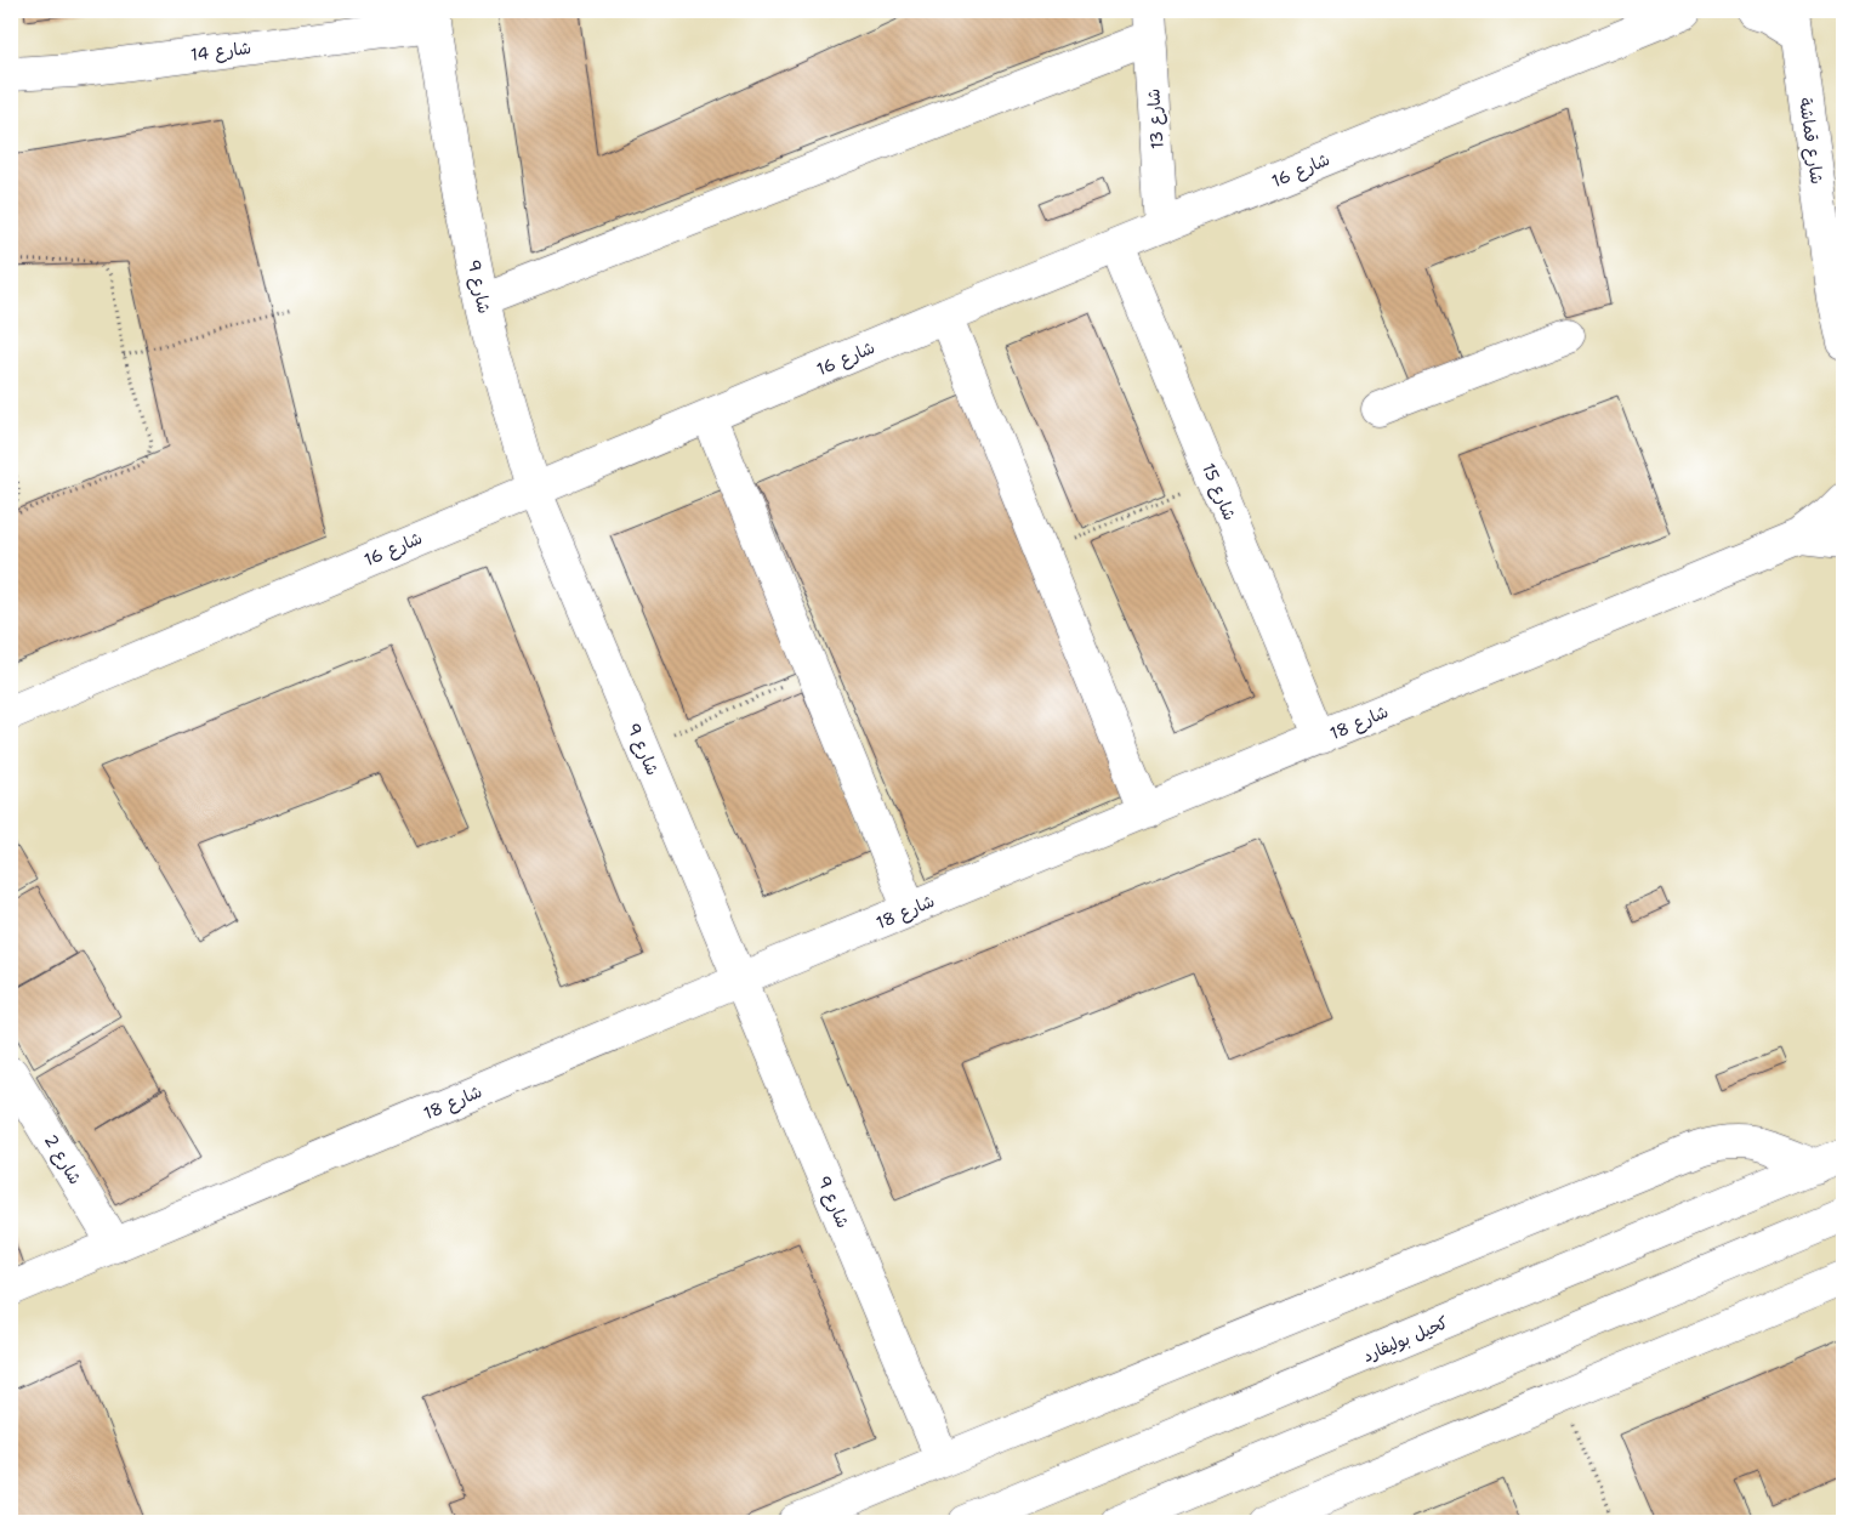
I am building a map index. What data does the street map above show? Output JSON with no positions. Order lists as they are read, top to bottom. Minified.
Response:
{"streets":{"street":["شارع 14","شارع 13","شارع قماشة","شارع 16","شارع 9","شارع 15","شارع 18","شارع 2","كحيل بوليفارد"]},"crossings":[["شارع 14","شارع 9"],["شارع 13","شارع 16"],["شارع 16","شارع 9"],["شارع 16","شارع 15"],["شارع 9","شارع 18"],["شارع 15","شارع 18"],["شارع 18","شارع 2"]]}
